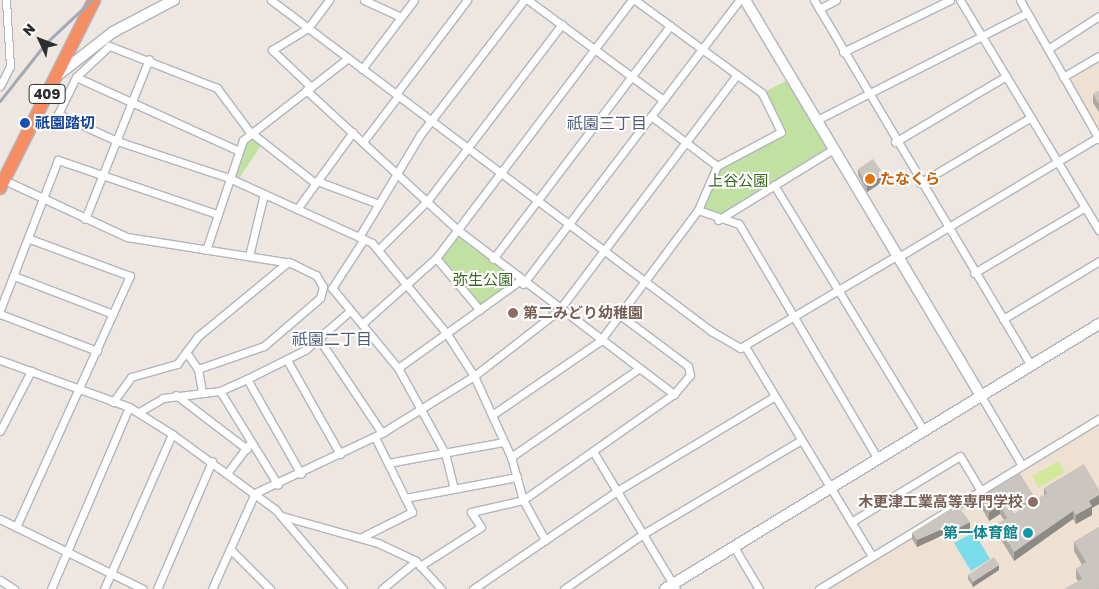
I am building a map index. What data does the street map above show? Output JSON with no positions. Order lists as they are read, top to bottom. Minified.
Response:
{"streets":{"highway":["409"]},"districts":["祇園三丁目","祇園二丁目"],"parks":["上谷公園","弥生公園"],"places":["祇園踏切","たなくら","第二みどり幼稚園","木更津工業高等専門学校","第一体育館"],"north":"top left"}
